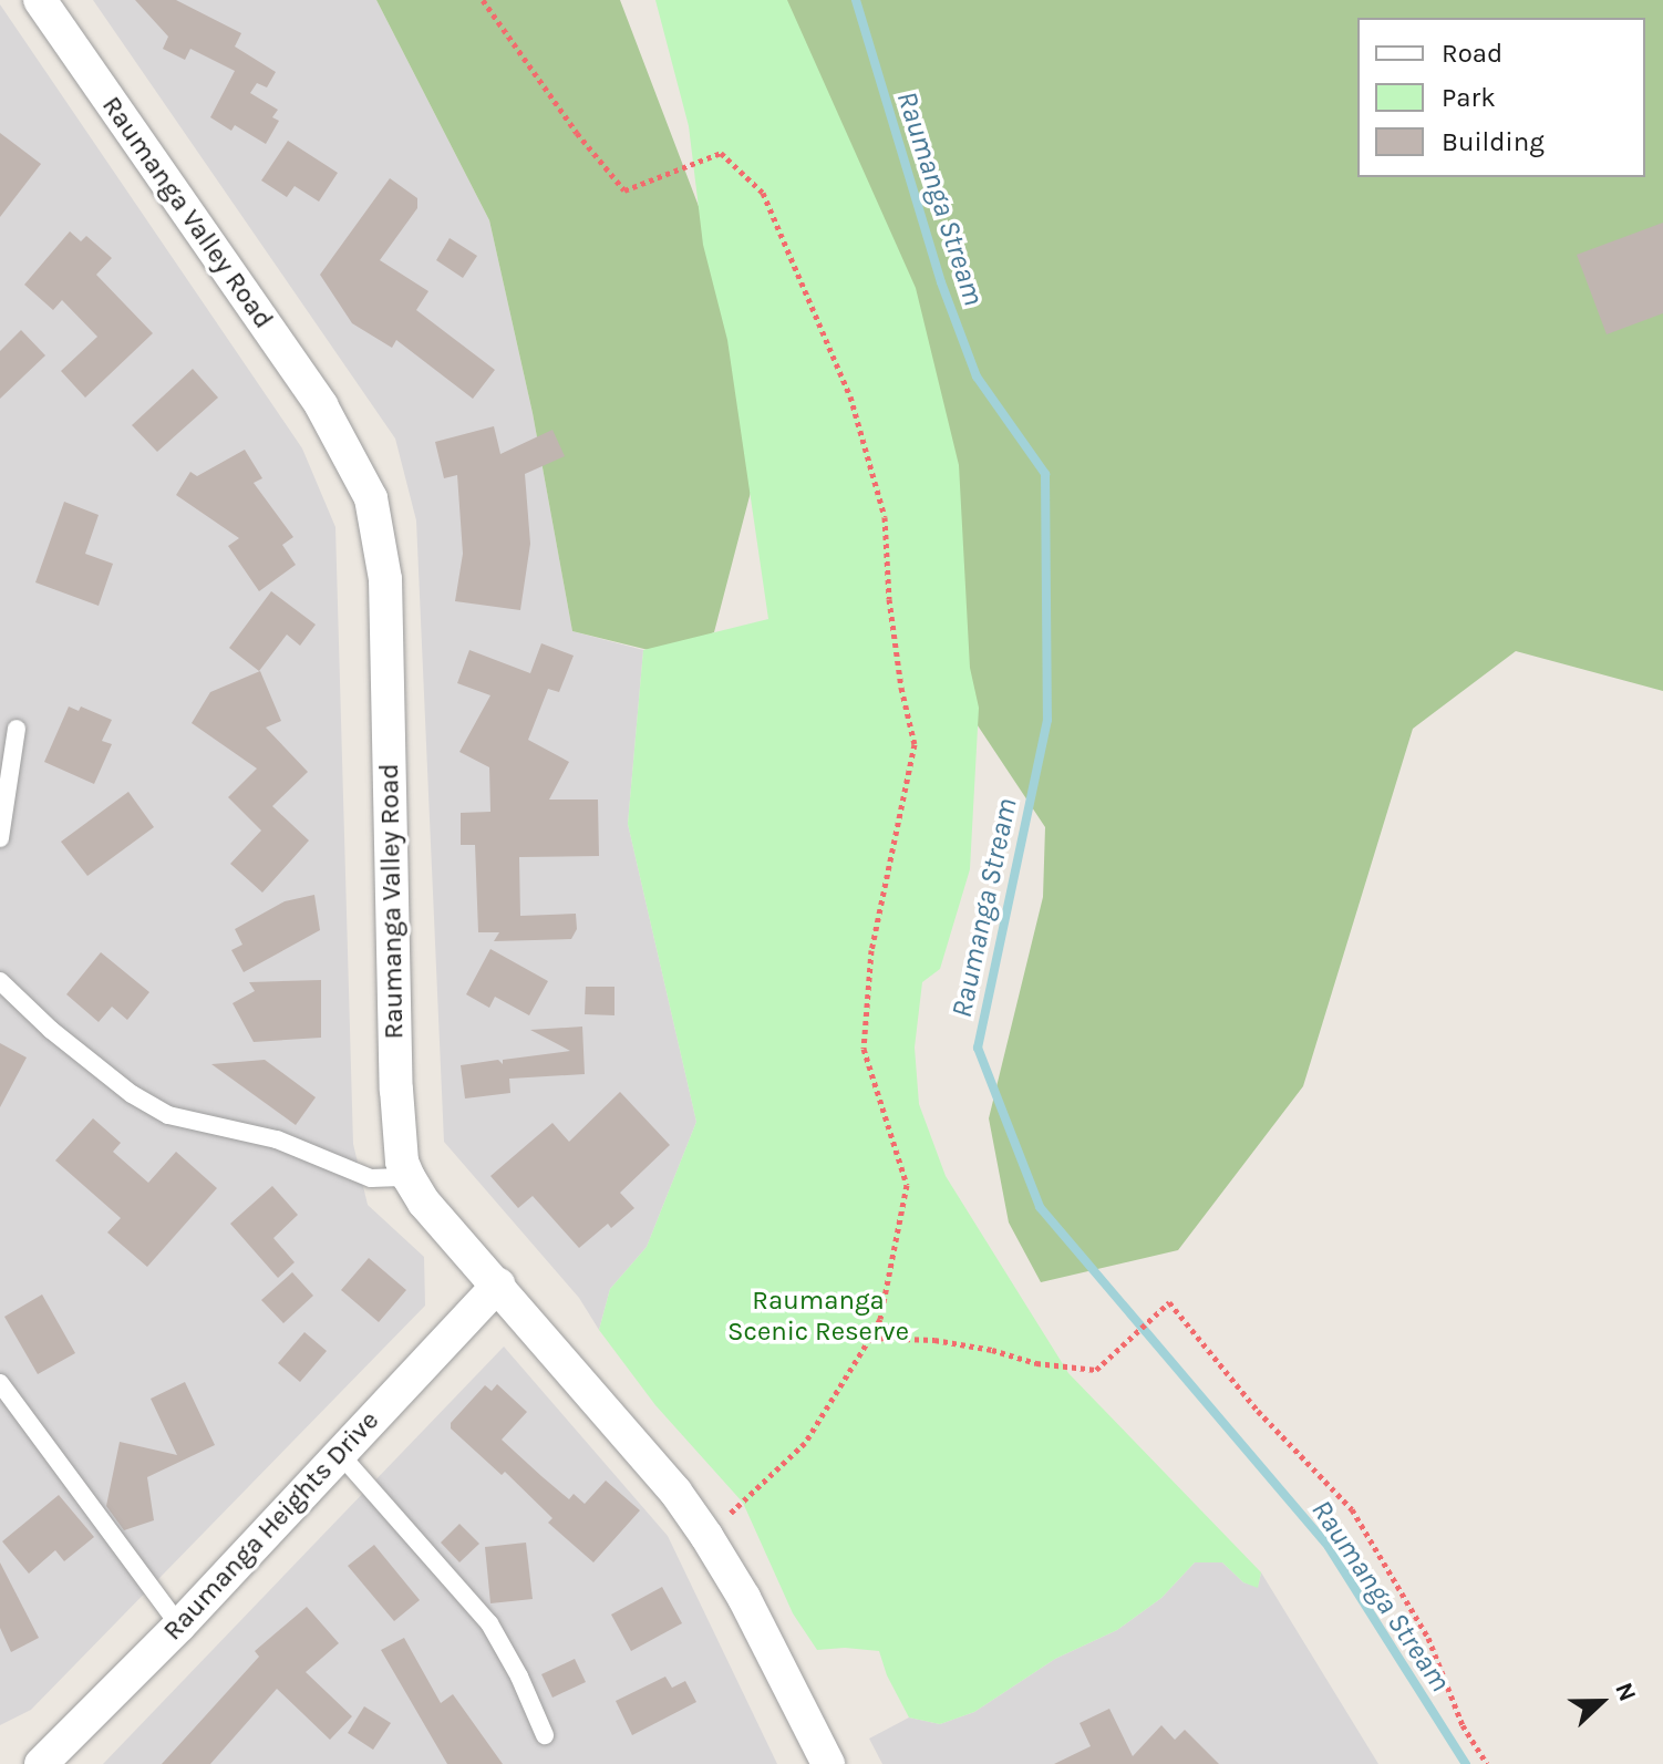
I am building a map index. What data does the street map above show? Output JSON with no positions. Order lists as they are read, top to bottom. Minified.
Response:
{"streets":{"street":["Raumanga Valley Road","Raumanga Heights Drive"]},"crossings":[["Raumanga Valley Road","Raumanga Heights Drive"]],"water":["Raumanga Stream"],"parks":["Raumanga Scenic Reserve"],"legend":["Road","Park","Building"],"north":"right"}
